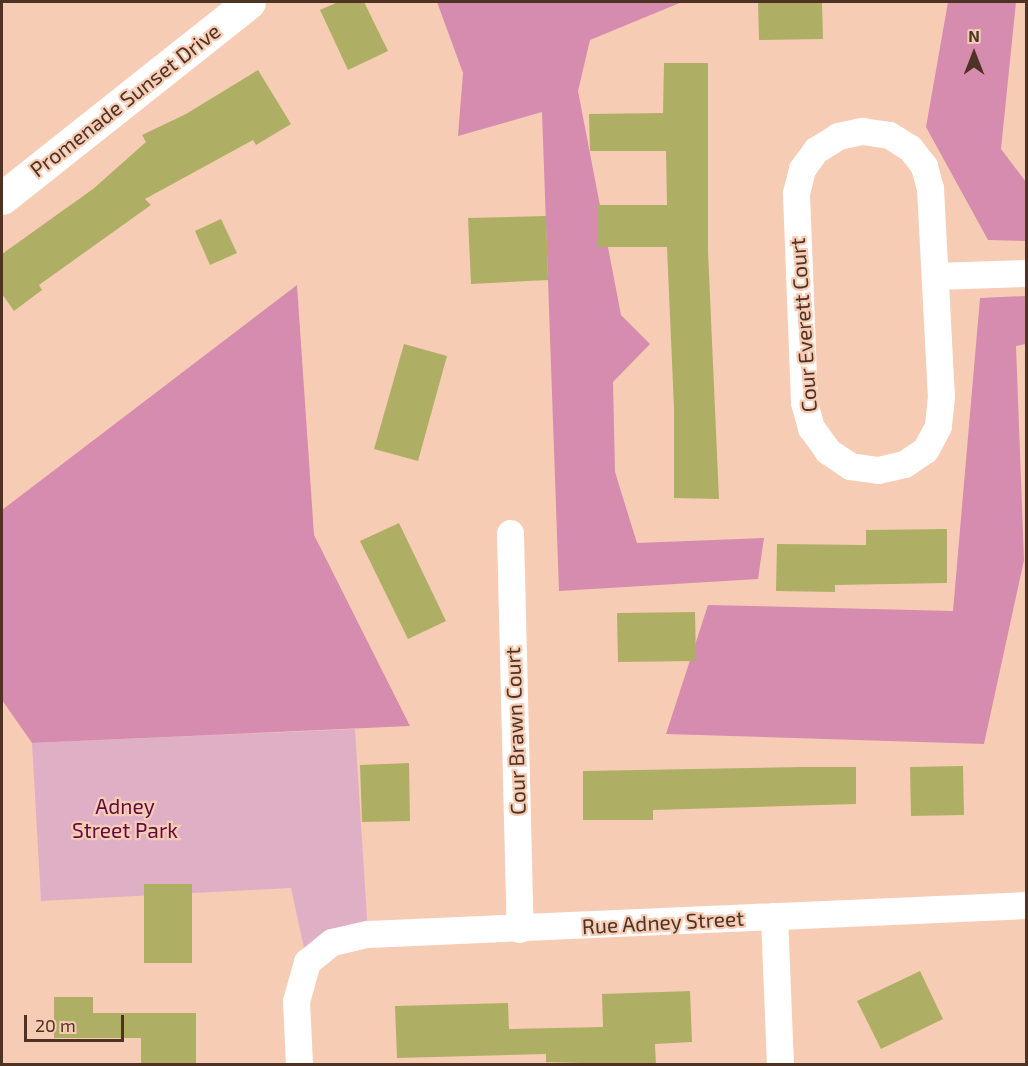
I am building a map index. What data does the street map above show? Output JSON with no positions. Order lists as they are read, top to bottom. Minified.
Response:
{"streets":{"street":["Promenade Sunset Drive","Cour Everett Court","Cour Brawn Court","Rue Adney Street"]},"crossings":[["Cour Brawn Court","Rue Adney Street"]],"parks":["Adney Street Park"],"scale_bar":"20 m","north":"top"}
